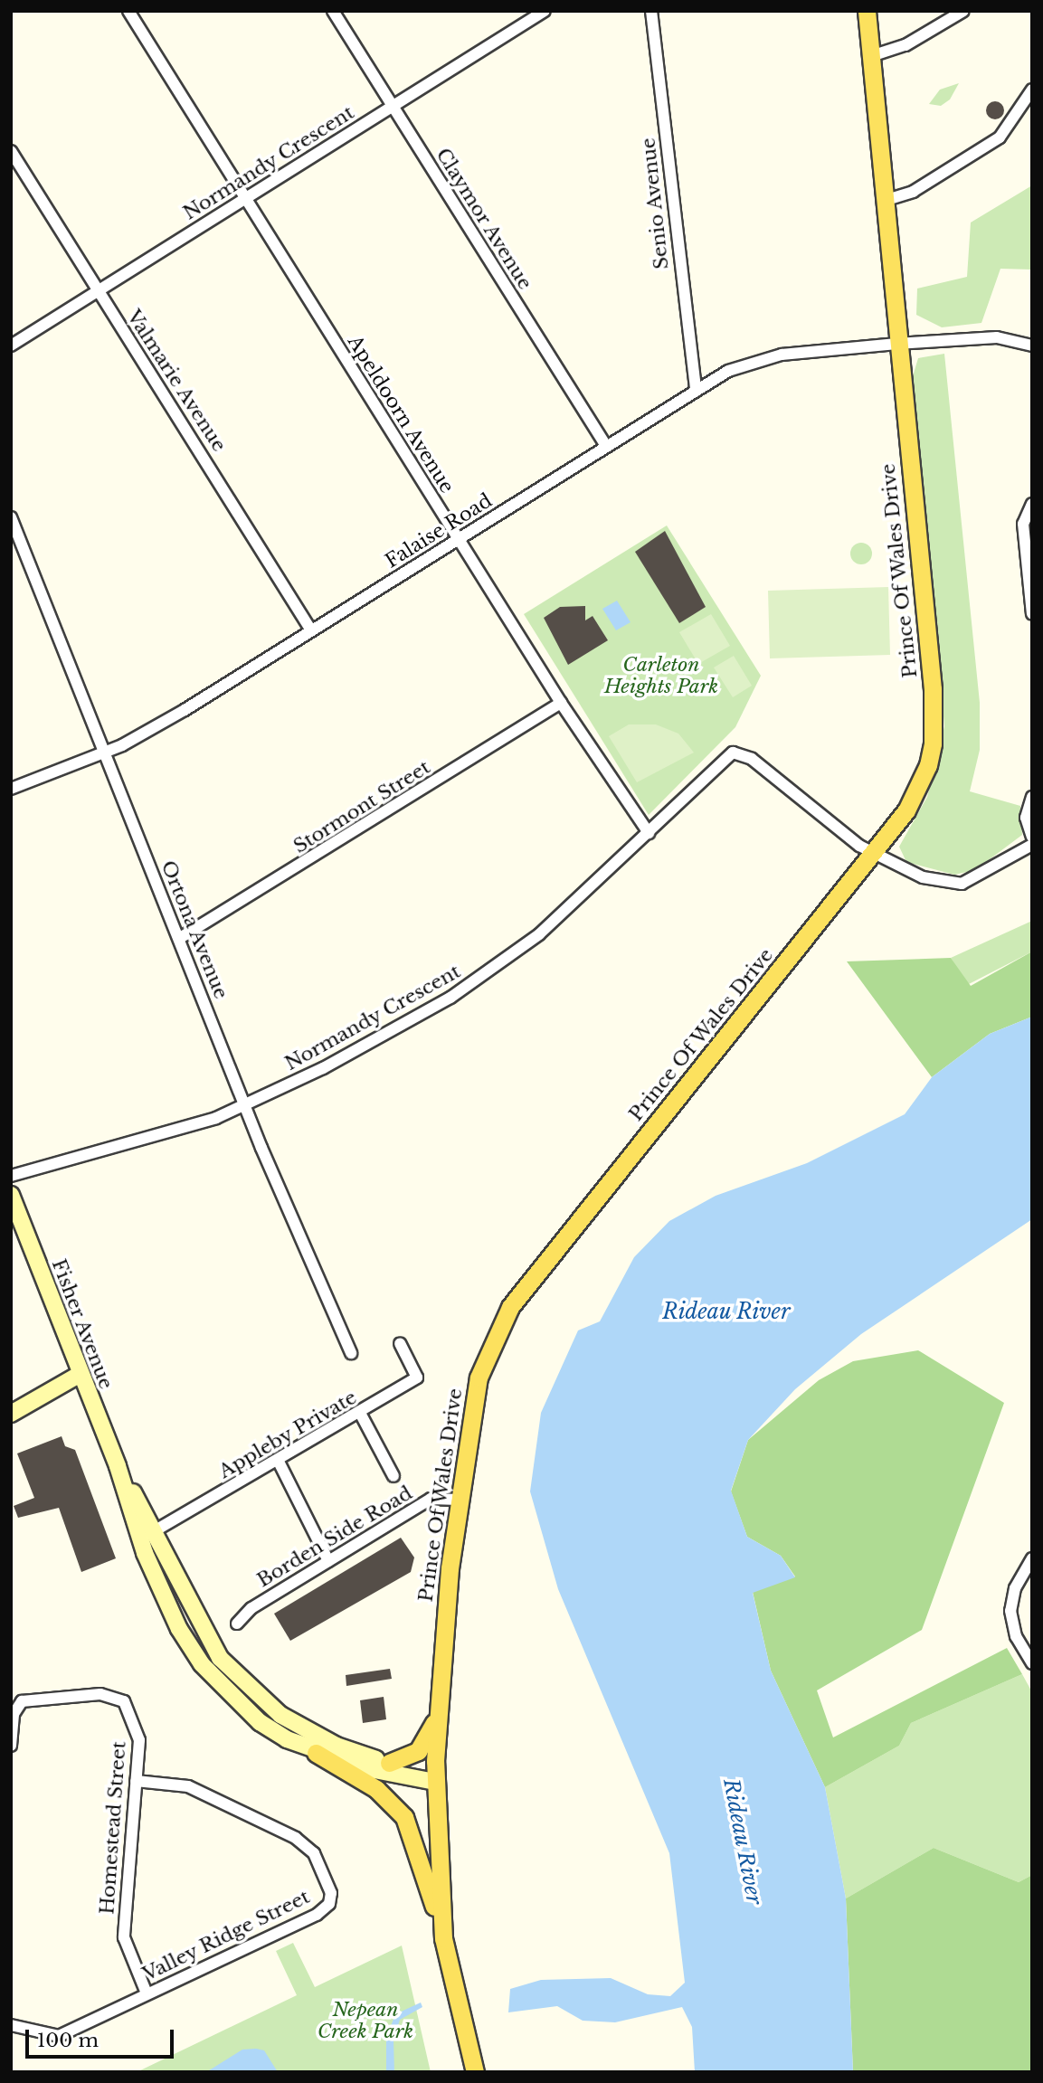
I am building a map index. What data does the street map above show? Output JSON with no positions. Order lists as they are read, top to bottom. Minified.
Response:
{"streets":{"main road":["Prince Of Wales Drive","Fisher Avenue"],"street":["Normandy Crescent","Senio Avenue","Claymor Avenue","Valmarie Avenue","Apeldoorn Avenue","Falaise Road","Stormont Street","Ortona Avenue","Appleby Private","Borden Side Road","Homestead Street","Valley Ridge Street"]},"crossings":[["Normandy Crescent","Claymor Avenue"],["Normandy Crescent","Valmarie Avenue"],["Normandy Crescent","Apeldoorn Avenue"],["Normandy Crescent","Prince Of Wales Drive"],["Normandy Crescent","Ortona Avenue"],["Senio Avenue","Falaise Road"],["Claymor Avenue","Falaise Road"],["Valmarie Avenue","Falaise Road"],["Apeldoorn Avenue","Falaise Road"],["Apeldoorn Avenue","Stormont Street"],["Falaise Road","Prince Of Wales Drive"],["Falaise Road","Ortona Avenue"],["Prince Of Wales Drive","Fisher Avenue"],["Prince Of Wales Drive","Borden Side Road"],["Stormont Street","Ortona Avenue"],["Fisher Avenue","Appleby Private"],["Homestead Street","Valley Ridge Street"]],"water":["Rideau River"],"parks":["Carleton Heights Park","Nepean Creek Park"],"scale_bar":"100 m"}
